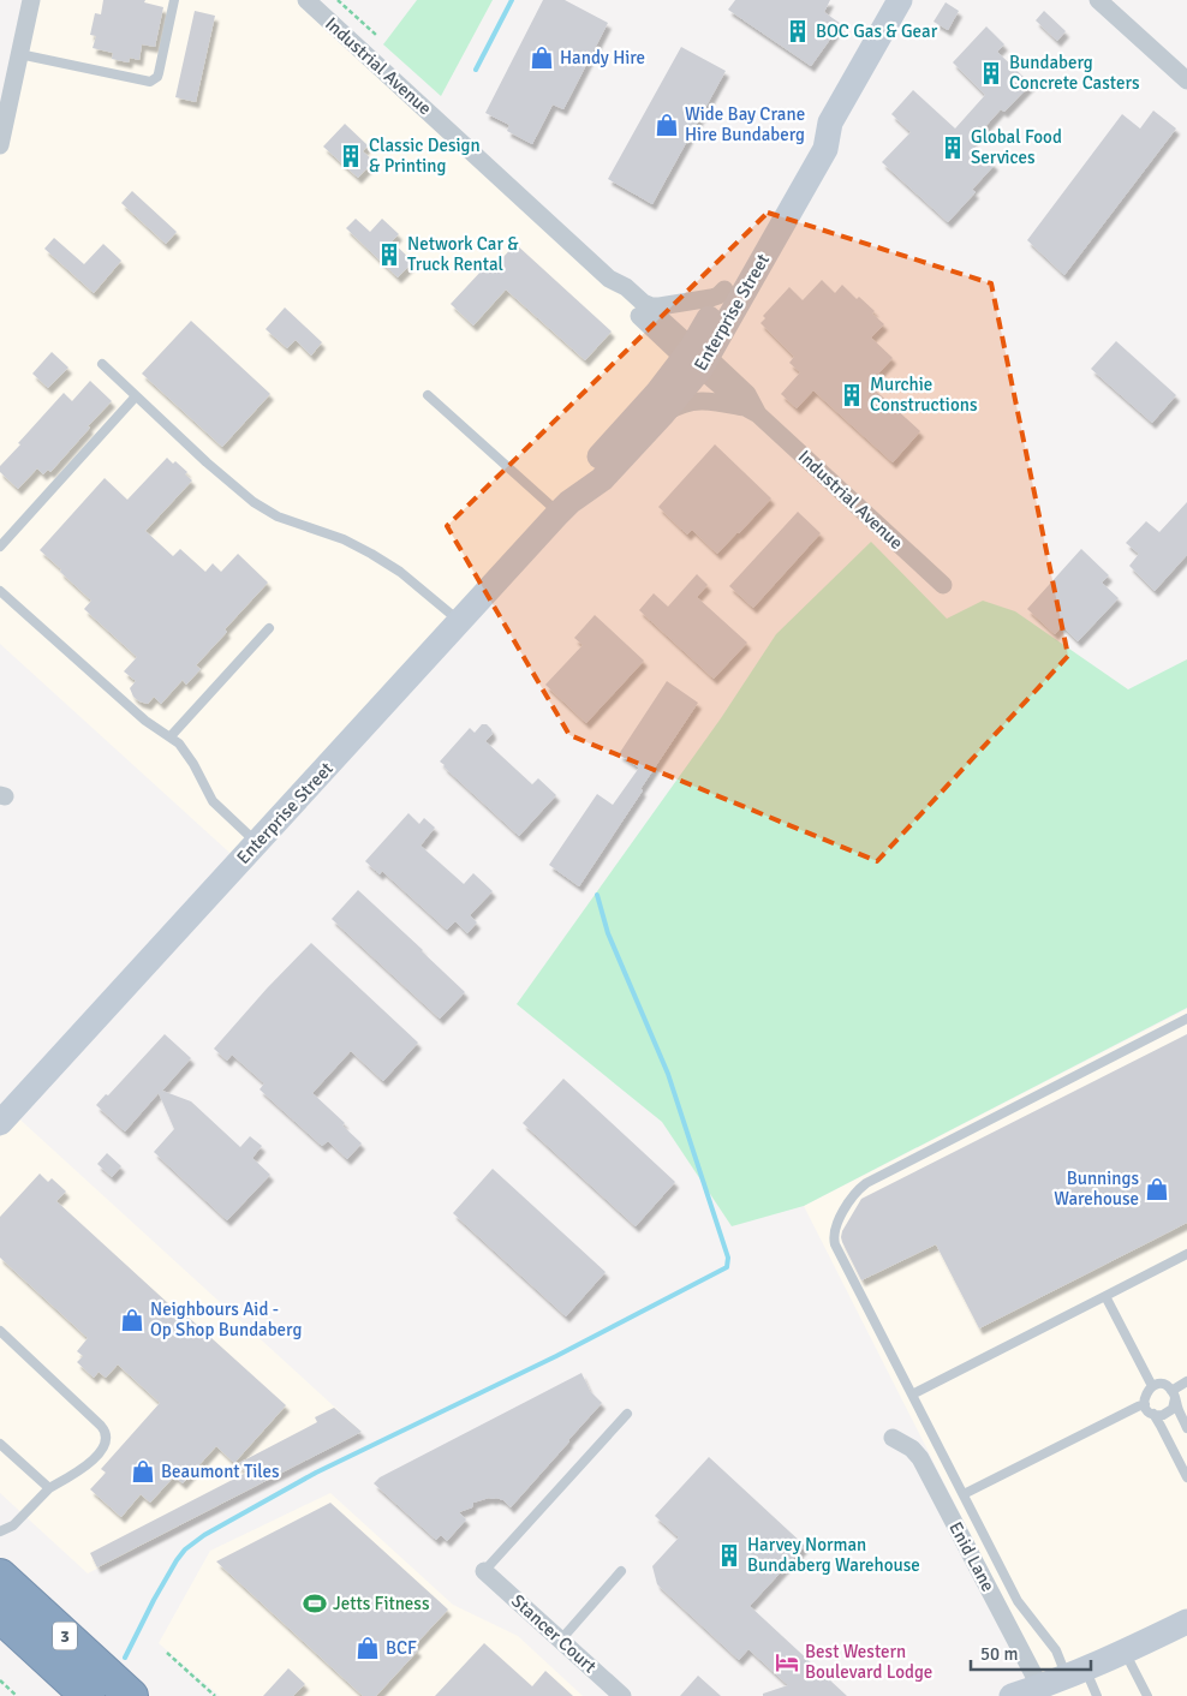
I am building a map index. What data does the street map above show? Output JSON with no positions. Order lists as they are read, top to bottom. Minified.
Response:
{"streets":{"highway":["3"],"street":["Industrial Avenue","Enterprise Street","Enid Lane","Stancer Court"]},"crossings":[["Industrial Avenue","Enterprise Street"]],"places":{"building":["BOC Gas & Gear","Bundaberg Concrete Casters","Global Food Services","Classic Design & Printing","Network Car & Truck Rental","Murchie Constructions","Harvey Norman Bundaberg Warehouse"],"shop":["Handy Hire","Wide Bay Crane Hire Bundaberg","Bunnings Warehouse","Neighbours Aid - Op Shop Bundaberg","Beaumont Tiles","BCF"],"sports":["Jetts Fitness"],"hotel":["Best Western Boulevard Lodge"]},"scale_bar":"50 m"}
